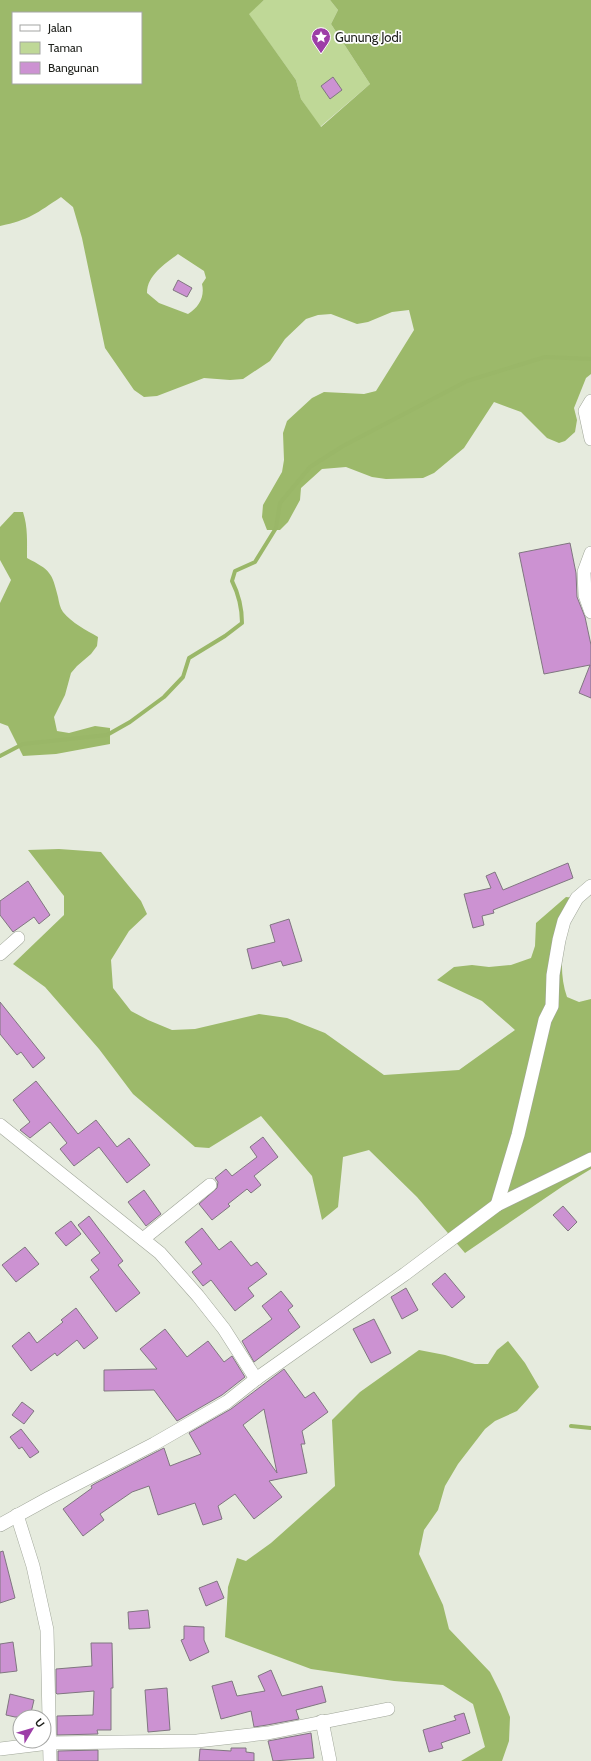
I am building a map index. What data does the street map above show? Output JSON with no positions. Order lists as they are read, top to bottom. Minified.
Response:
{"places":{"place":["Gunung Jodi"]},"legend":["Jalan","Taman","Bangunan"],"north":"top right"}
